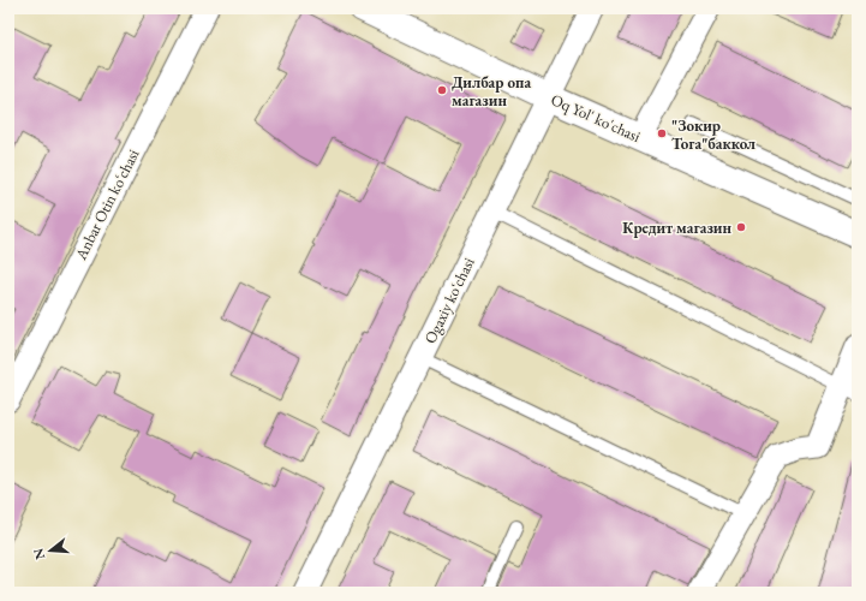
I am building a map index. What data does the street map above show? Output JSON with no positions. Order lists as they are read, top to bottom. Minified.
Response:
{"streets":{"street":["Oq Yol' ko'chasi","Anbar Otin koʻchasi","Ogaxiy koʻchasi"]},"crossings":[["Oq Yol' ko'chasi","Ogaxiy koʻchasi"]],"places":["Дилбар опа магазин","\"Зокир Тога\"баккол","Кредит магазин"],"north":"left"}
